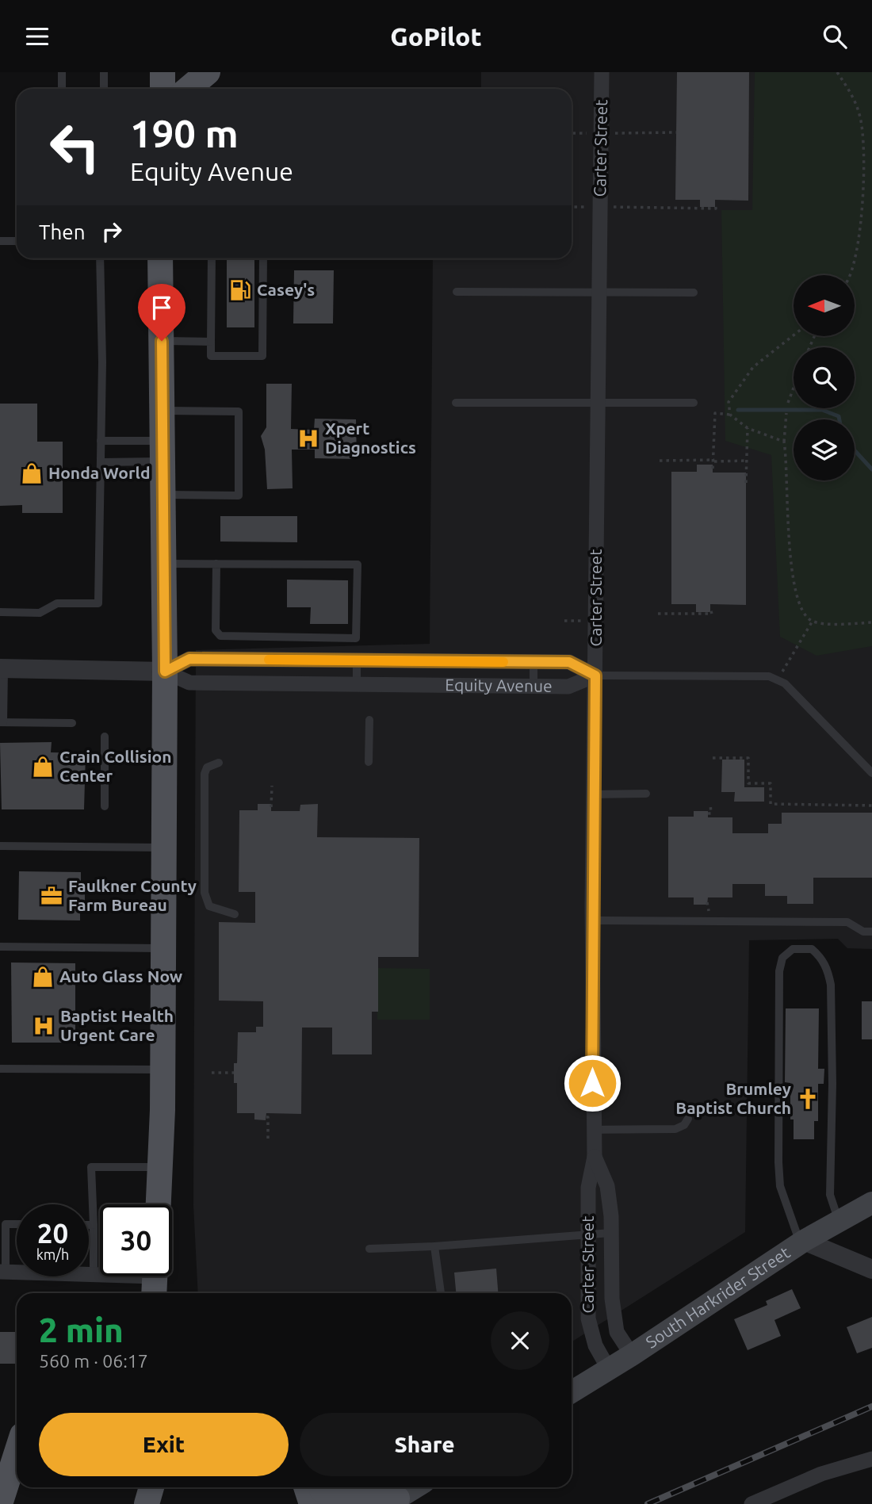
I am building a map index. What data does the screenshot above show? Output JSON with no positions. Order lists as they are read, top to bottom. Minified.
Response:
{"streets":{"main road":["South Harkrider Street"],"street":["Carter Street","Equity Avenue"]},"crossings":[["Carter Street","Equity Avenue"],["Carter Street","South Harkrider Street"]],"places":{"fuel station":["Casey's"],"hospital":["Xpert Diagnostics","Baptist Health Urgent Care"],"shop":["Honda World","Crain Collision Center","Auto Glass Now"],"office":["Faulkner County Farm Bureau"],"church":["Brumley Baptist Church"]},"north":"left","page":{"header":"GoPilot","turn":["190 m","Equity Avenue"],"then":"Then","speed":"20 km/h","limit":"30","heading":["2 min","560 m · 06:17"],"buttons":["Exit","Share"]}}
